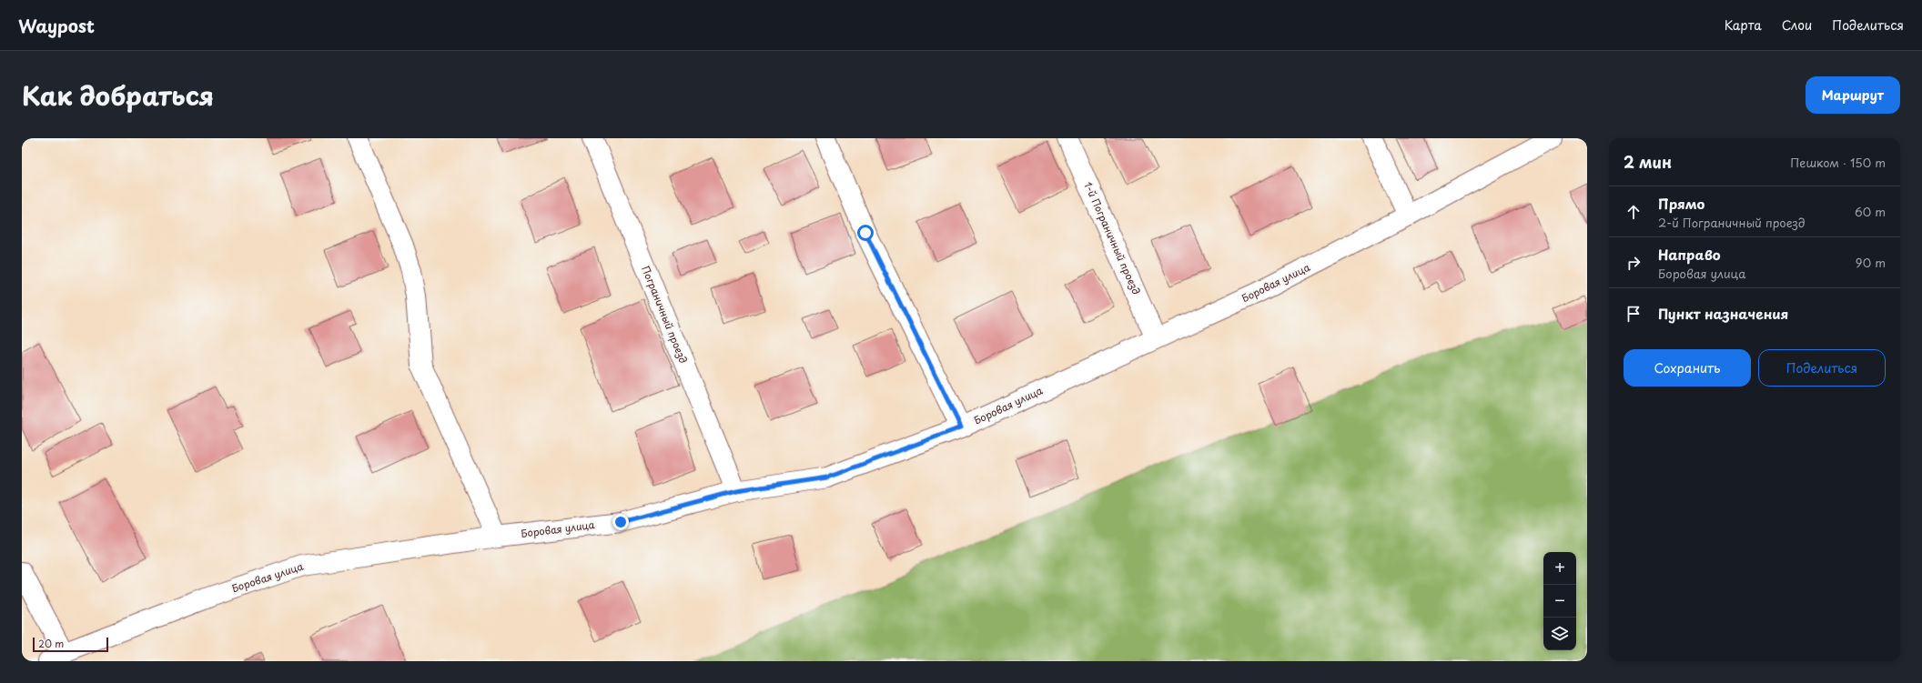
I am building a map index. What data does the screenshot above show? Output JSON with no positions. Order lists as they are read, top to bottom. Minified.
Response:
{"streets":{"street":["1-й Пограничный проезд","Боровая улица","Пограничный проезд"]},"crossings":[["1-й Пограничный проезд","Боровая улица"],["Боровая улица","Пограничный проезд"]],"scale_bar":"20 m","page":{"header":"Waypost","nav":["Карта","Слои","Поделиться"],"title":"Как добраться","buttons":["Маршрут",["Сохранить","Поделиться"]],"heading":["2 мин","Пешком · 150 m"],"list":[["Прямо","2-й Пограничный проезд","60 m"],["Направо","Боровая улица","90 m"],"Пункт назначения"],"map_buttons":["+","−"],"scale":"20 m"}}
